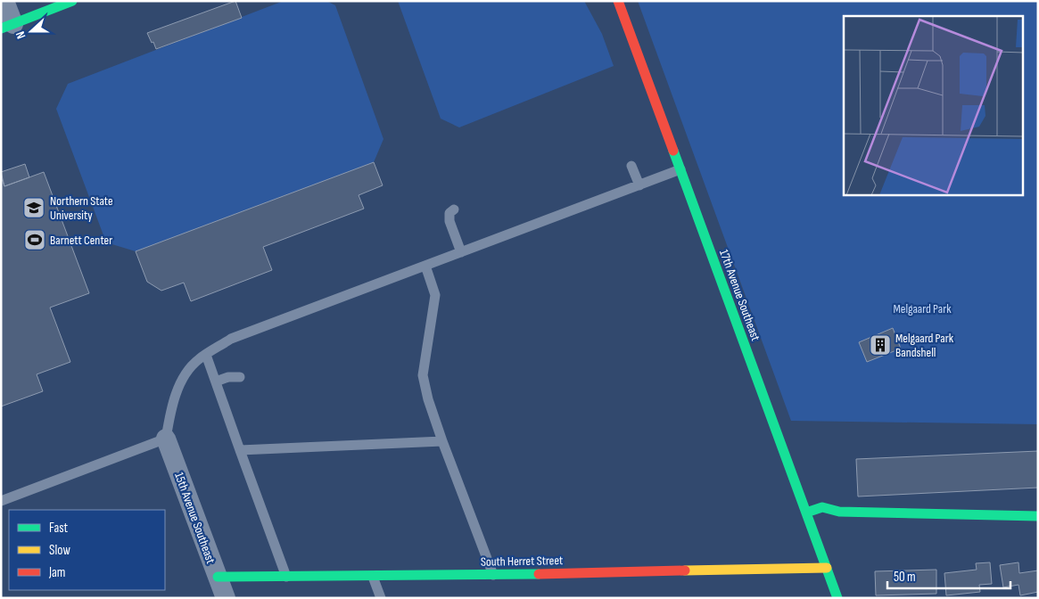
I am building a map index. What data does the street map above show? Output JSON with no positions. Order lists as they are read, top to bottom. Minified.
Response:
{"streets":{"street":["17th Avenue Southeast","15th Avenue Southeast","South Herret Street"]},"crossings":[["17th Avenue Southeast","South Herret Street"],["15th Avenue Southeast","South Herret Street"]],"parks":["Melgaard Park"],"places":{"school or university":["Northern State University"],"sports":["Barnett Center"],"building":["Melgaard Park Bandshell"]},"legend":["Fast","Slow","Jam"],"scale_bar":"50 m","north":"left"}
